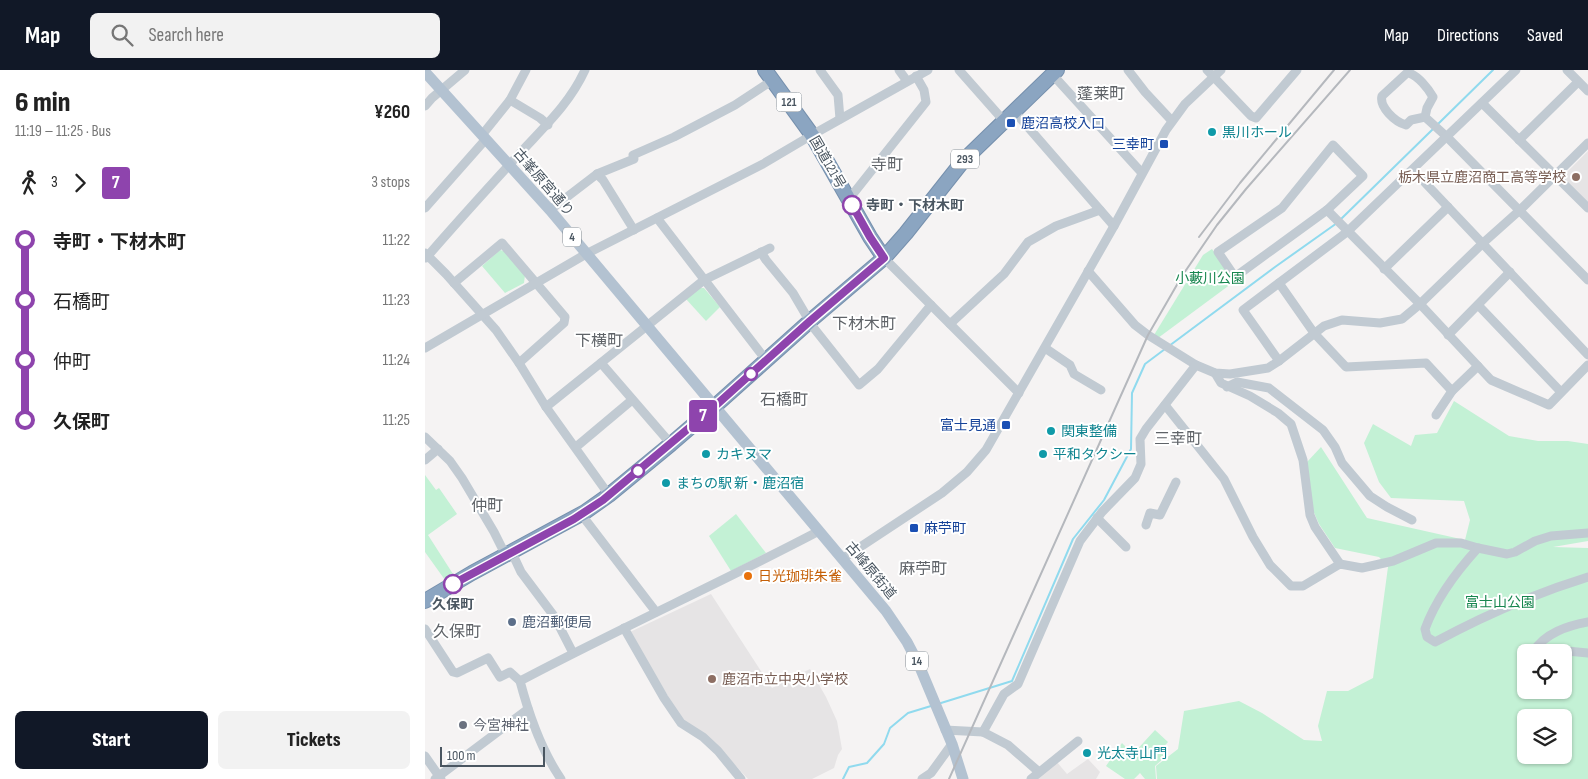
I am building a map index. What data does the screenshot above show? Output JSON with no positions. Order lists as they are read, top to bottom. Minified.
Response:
{"streets":{"highway":["121","293","国道121号"],"main road":["古峯原宮通り","4","古峰原街道","14"]},"crossings":[["293","国道121号"],["古峯原宮通り","古峰原街道"]],"districts":["蓬莱町","寺町","下材木町","下横町","石橋町","三幸町","仲町","麻苧町","久保町"],"parks":["小藪川公園","富士山公園"],"places":{"transit":["鹿沼高校入口","三幸町","富士見通","麻苧町"],"other":["黒川ホール","栃木県立鹿沼商工高等学校","寺町・下材木町","関東整備","カキヌマ","平和タクシー","まちの駅 新・鹿沼宿","日光珈琲朱雀","久保町","鹿沼郵便局","鹿沼市立中央小学校","今宮神社","光太寺山門"]},"lines":["bus line 7"],"scale_bar":"100 m","page":{"header":"Map","search":"Search here","nav":["Map","Directions","Saved"],"heading":["6 min","11:19 – 11:25 · Bus","¥260"],"on_map":"7","legs":["3","7","3 stops"],"list":[{"name":"寺町・下材木町","value":"11:22"},{"name":"石橋町","value":"11:23"},{"name":"仲町","value":"11:24"},{"name":"久保町","value":"11:25"}],"buttons":["Start","Tickets"],"scale":"100 m"}}
